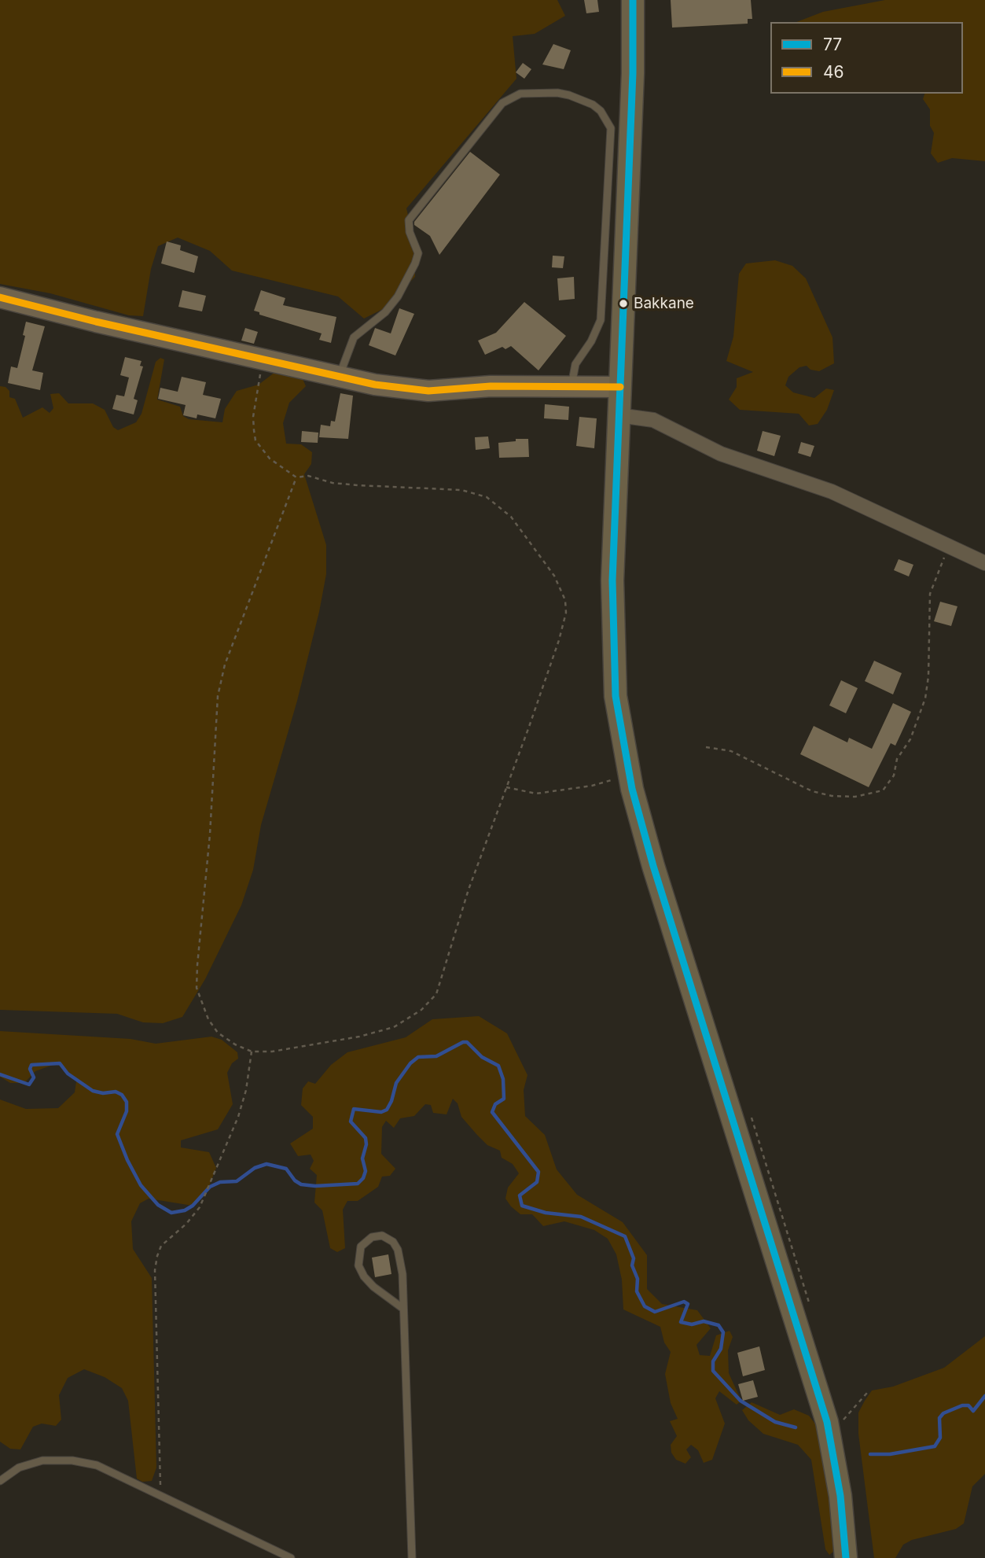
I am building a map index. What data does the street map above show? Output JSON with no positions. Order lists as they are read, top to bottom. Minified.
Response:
{"places":["Bakkane"],"lines":["transit line 77","transit line 46"],"legend":["77","46"]}
